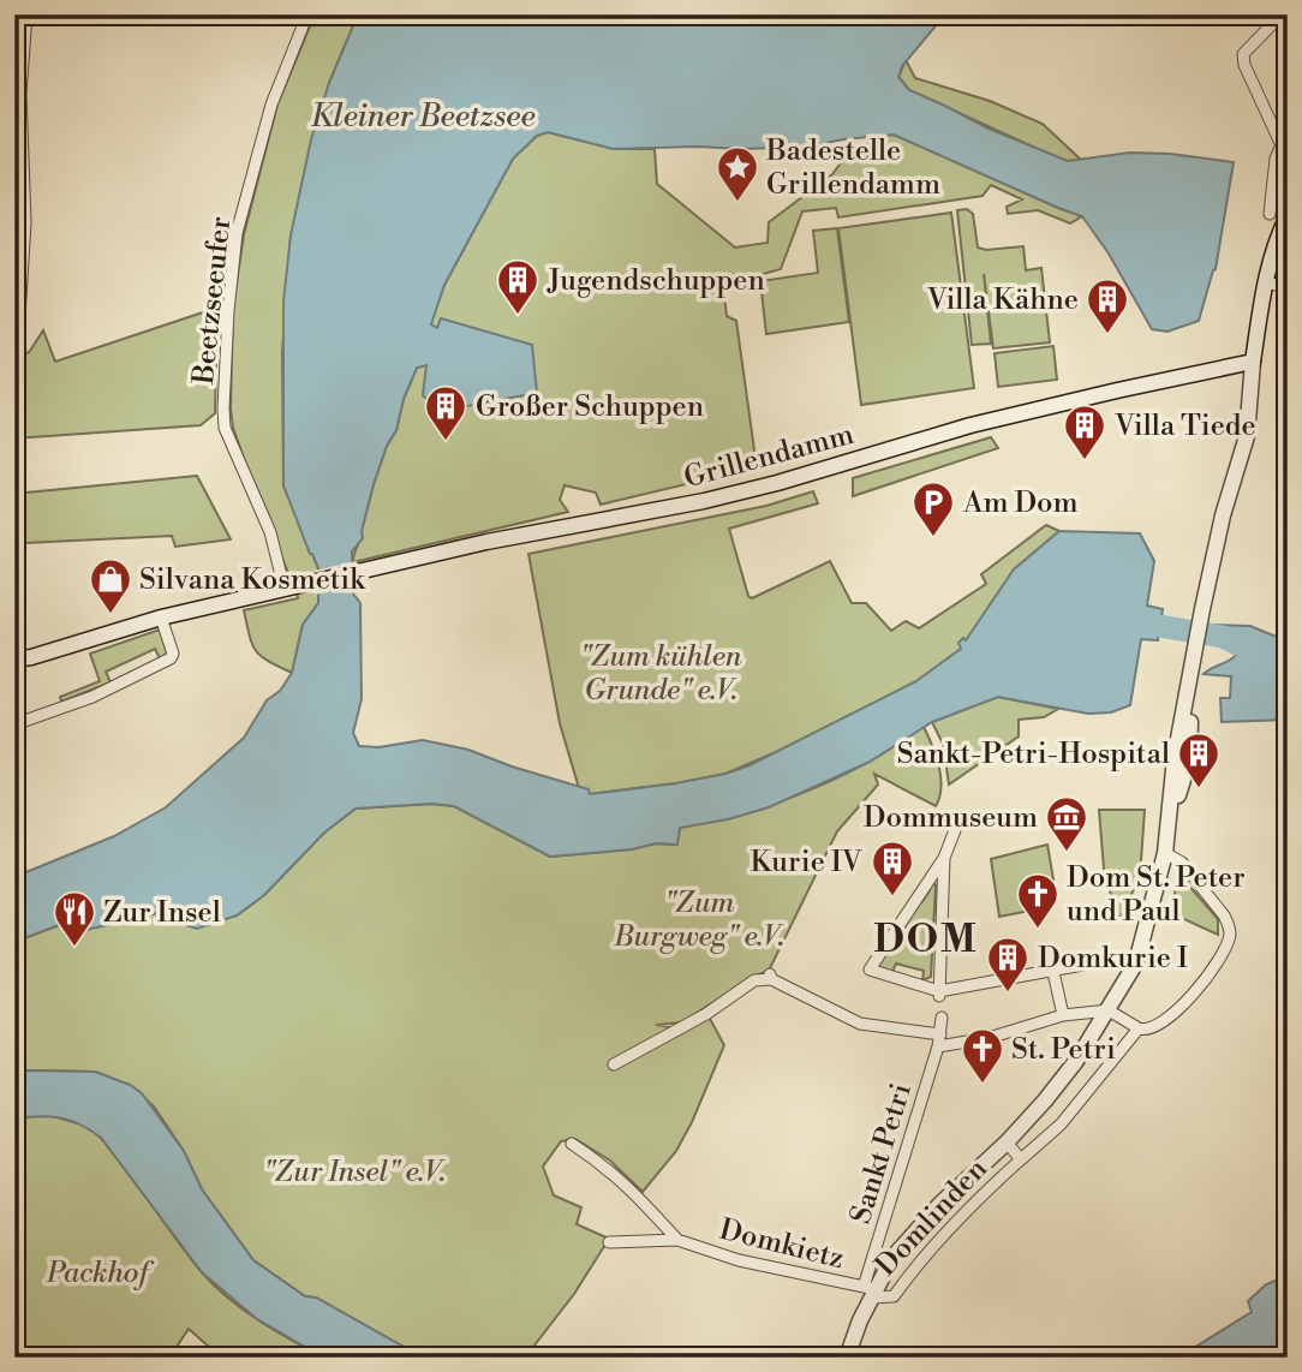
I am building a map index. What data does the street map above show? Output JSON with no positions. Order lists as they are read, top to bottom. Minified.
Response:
{"streets":{"main road":["Grillendamm","Domlinden"],"street":["Beetzseeufer","Sankt Petri","Domkietz"]},"crossings":[["Beetzseeufer","Grillendamm"],["Grillendamm","Domlinden"],["Sankt Petri","Domlinden"],["Sankt Petri","Domkietz"],["Domlinden","Domkietz"]],"districts":["DOM"],"water":["Kleiner Beetzsee"],"parks":["\"Zum kühlen Grunde\" e.V.","\"Zum Burgweg\" e.V.","\"Zur Insel\" e.V.","Packhof"],"places":{"place":["Badestelle Grillendamm"],"building":["Jugendschuppen","Villa Kähne","Großer Schuppen","Villa Tiede","Sankt-Petri-Hospital","Kurie IV","Domkurie I"],"parking":["Am Dom"],"shop":["Silvana Kosmetik"],"museum":["Dommuseum"],"church":["Dom St. Peter und Paul","St. Petri"],"restaurant":["Zur Insel"]}}
